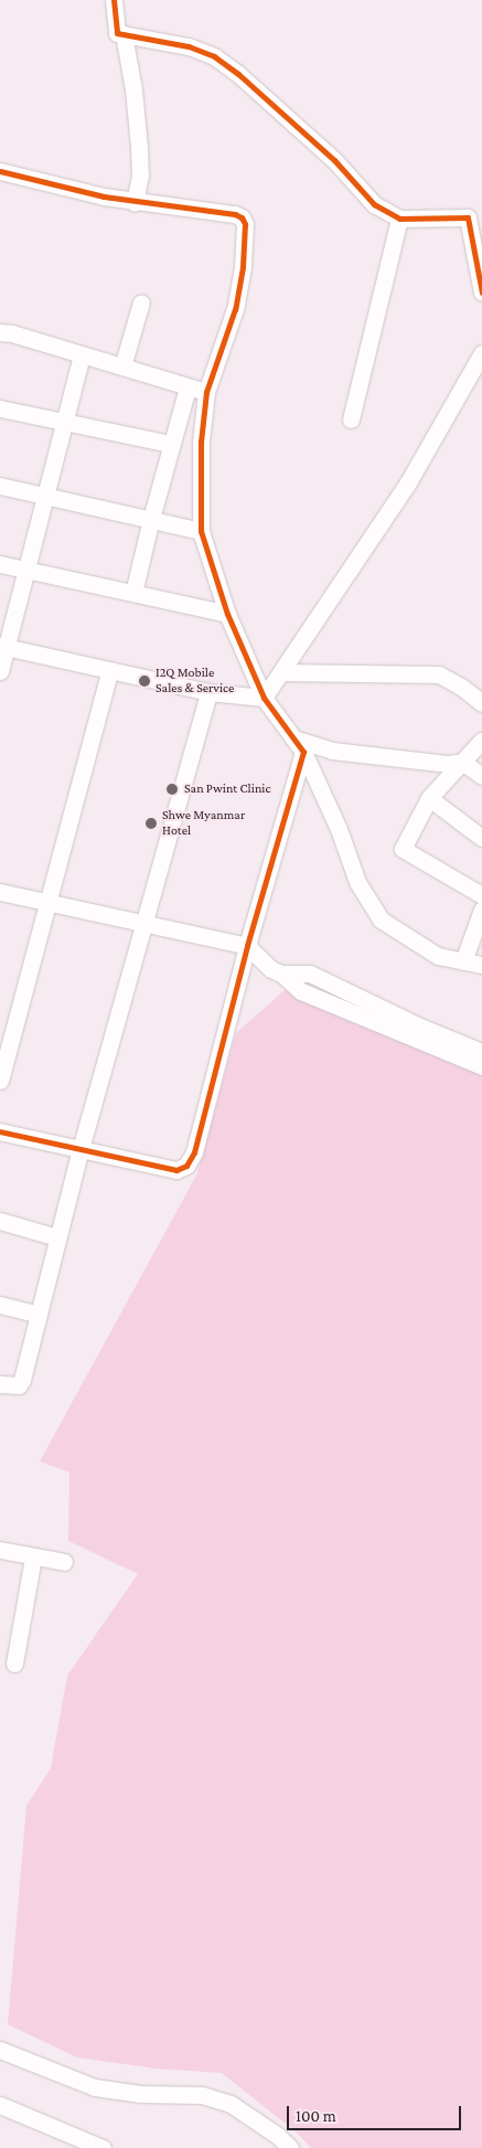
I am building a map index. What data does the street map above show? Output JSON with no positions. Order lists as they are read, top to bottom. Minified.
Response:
{"places":["I2Q Mobile Sales & Service","San Pwint Clinic","Shwe Myanmar Hotel"],"scale_bar":"100 m"}
